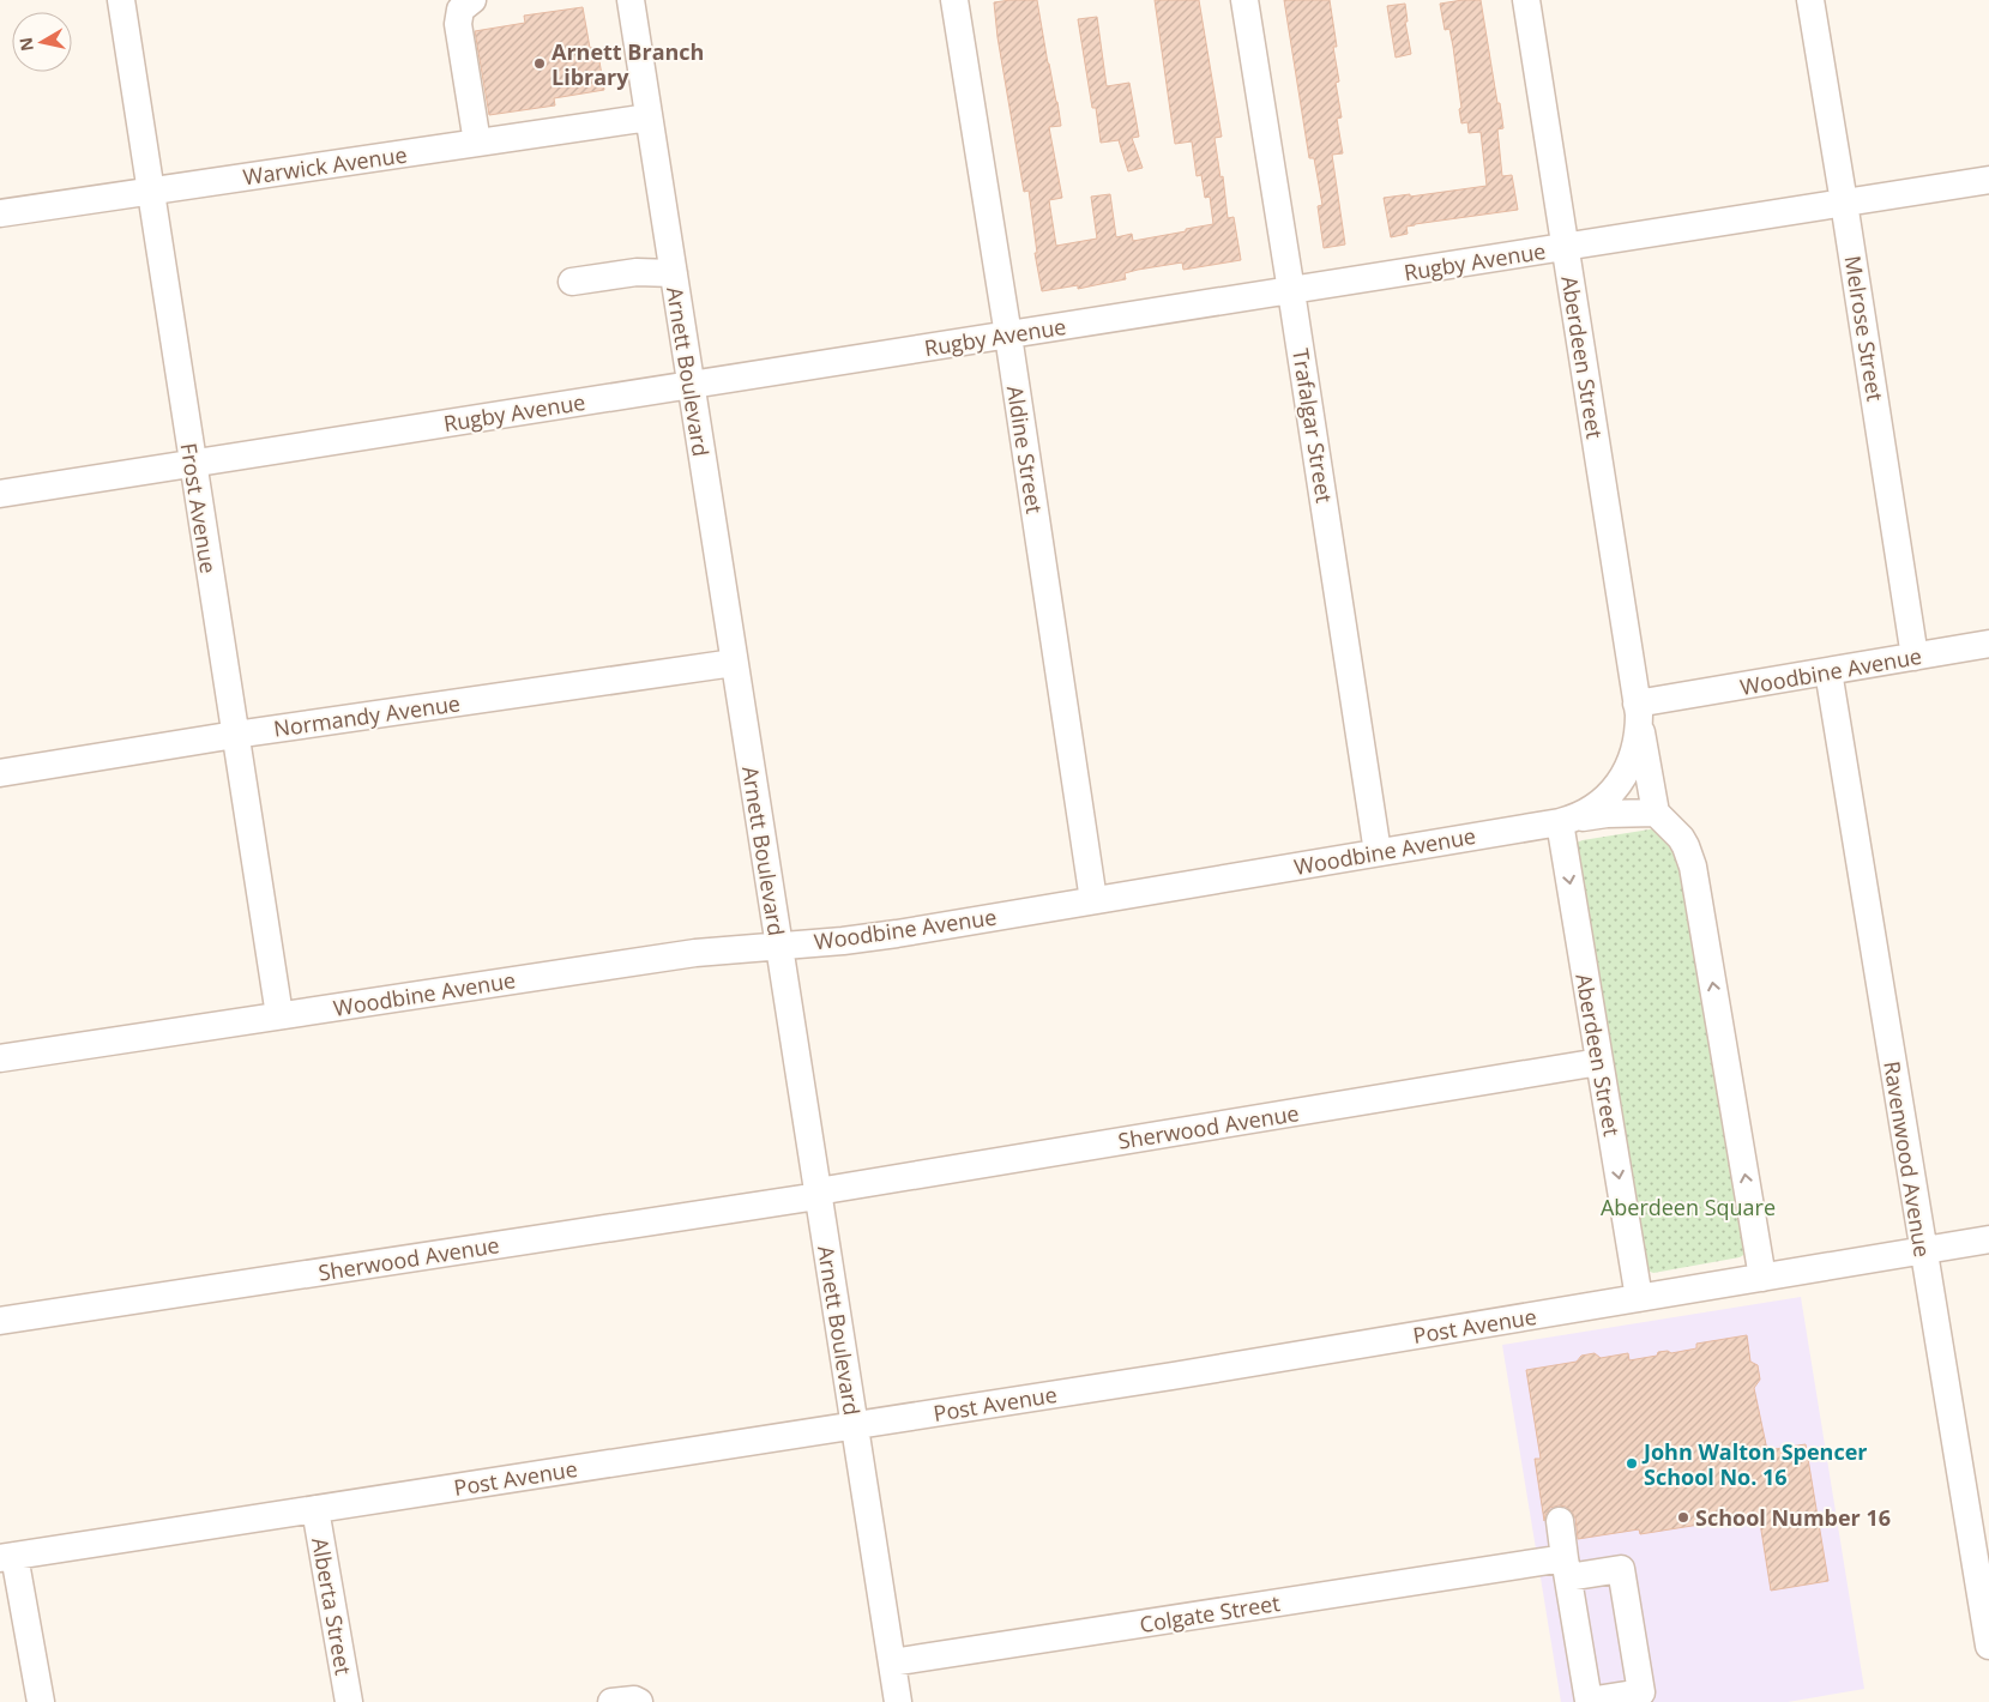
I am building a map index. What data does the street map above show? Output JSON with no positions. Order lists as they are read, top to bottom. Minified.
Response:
{"streets":{"street":["Warwick Avenue","Rugby Avenue","Melrose Street","Aberdeen Street","Arnett Boulevard","Trafalgar Street","Aldine Street","Frost Avenue","Woodbine Avenue","Normandy Avenue","Sherwood Avenue","Ravenwood Avenue","Post Avenue","Alberta Street","Colgate Street"]},"crossings":[["Warwick Avenue","Arnett Boulevard"],["Warwick Avenue","Frost Avenue"],["Rugby Avenue","Melrose Street"],["Rugby Avenue","Aberdeen Street"],["Rugby Avenue","Arnett Boulevard"],["Rugby Avenue","Trafalgar Street"],["Rugby Avenue","Aldine Street"],["Rugby Avenue","Frost Avenue"],["Melrose Street","Woodbine Avenue"],["Aberdeen Street","Woodbine Avenue"],["Aberdeen Street","Sherwood Avenue"],["Aberdeen Street","Post Avenue"],["Arnett Boulevard","Woodbine Avenue"],["Arnett Boulevard","Normandy Avenue"],["Arnett Boulevard","Sherwood Avenue"],["Arnett Boulevard","Post Avenue"],["Arnett Boulevard","Colgate Street"],["Trafalgar Street","Woodbine Avenue"],["Aldine Street","Woodbine Avenue"],["Frost Avenue","Woodbine Avenue"],["Frost Avenue","Normandy Avenue"],["Woodbine Avenue","Ravenwood Avenue"],["Ravenwood Avenue","Post Avenue"],["Post Avenue","Alberta Street"]],"parks":["Aberdeen Square"],"places":["Arnett Branch Library","John Walton Spencer School No. 16","School Number 16"],"north":"left"}
